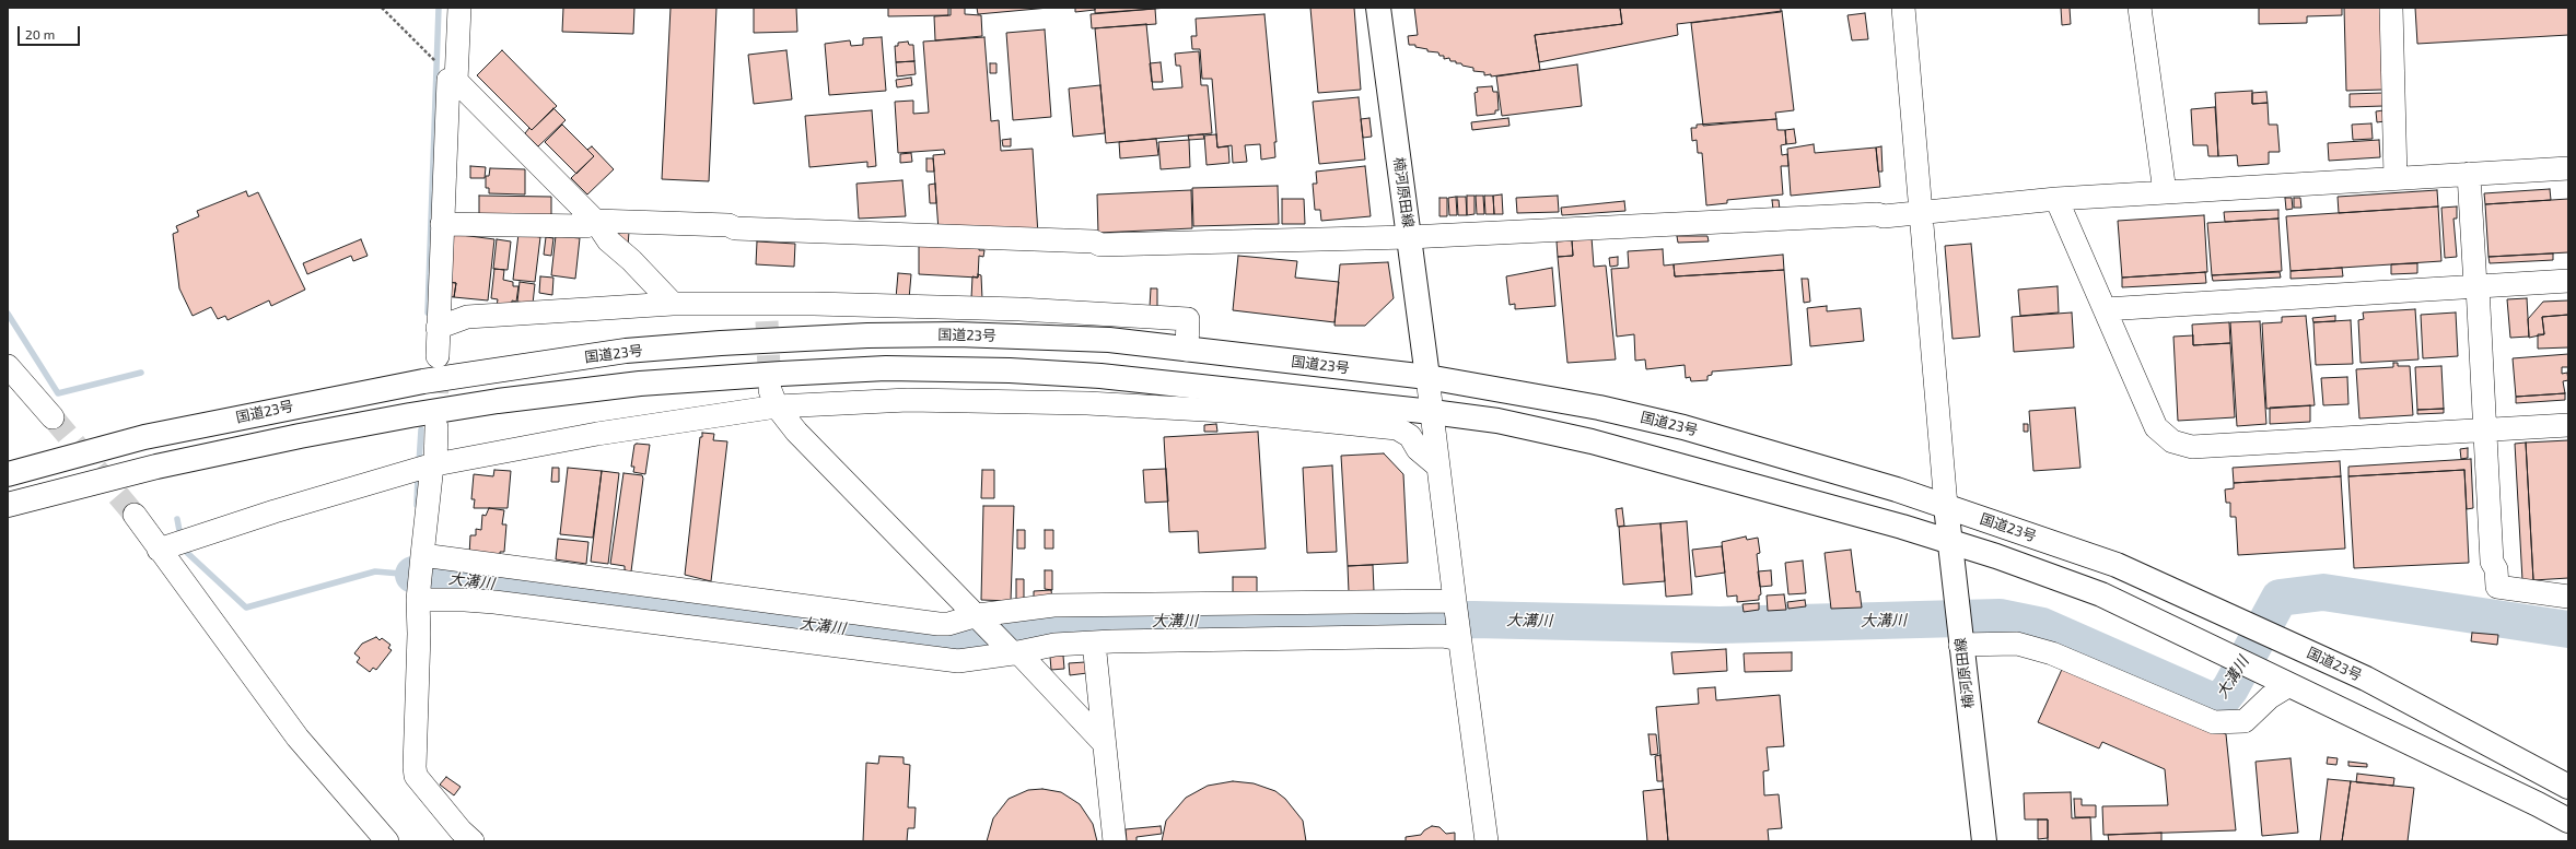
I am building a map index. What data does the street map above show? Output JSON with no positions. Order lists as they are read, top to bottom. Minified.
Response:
{"streets":{"main road":["楠河原田線","国道23号"]},"crossings":[["楠河原田線","国道23号"]],"water":["大溝川"],"scale_bar":"20 m"}
